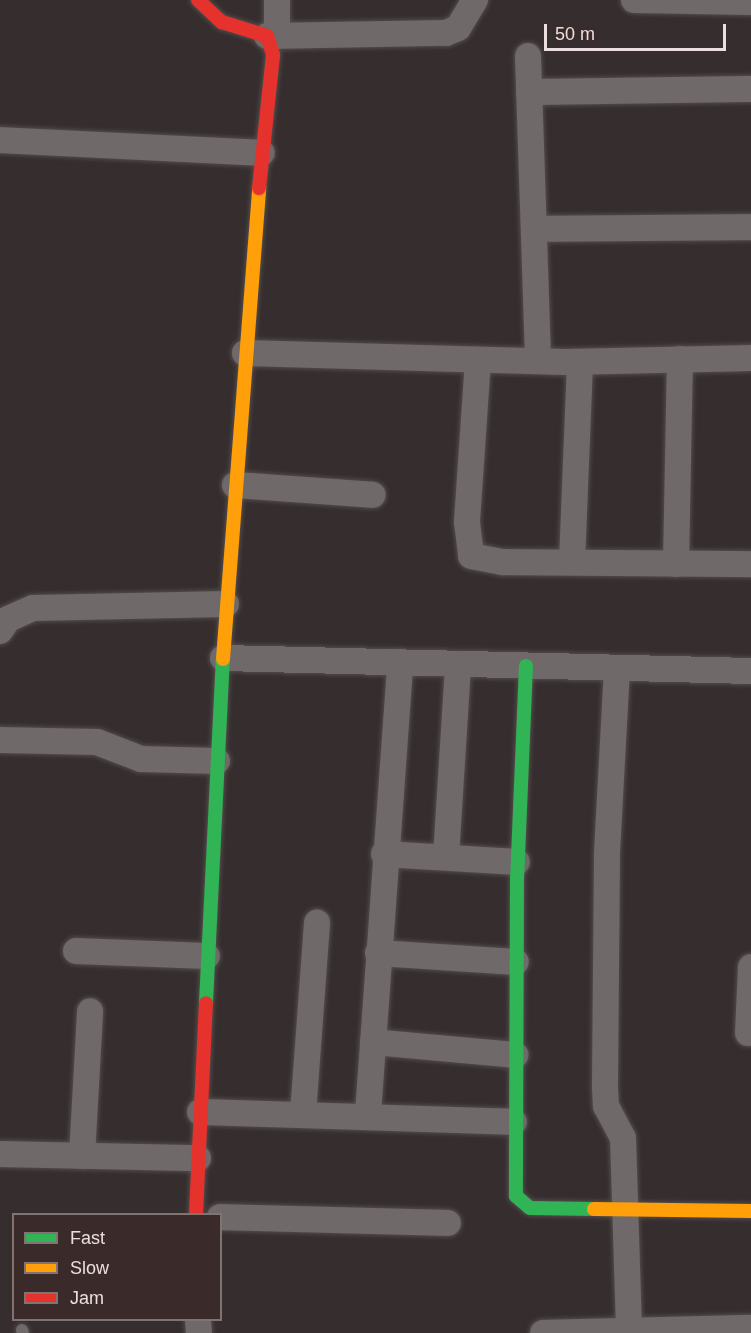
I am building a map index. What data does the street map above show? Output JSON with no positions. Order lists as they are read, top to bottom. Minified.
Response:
{"legend":["Fast","Slow","Jam"],"scale_bar":"50 m"}
